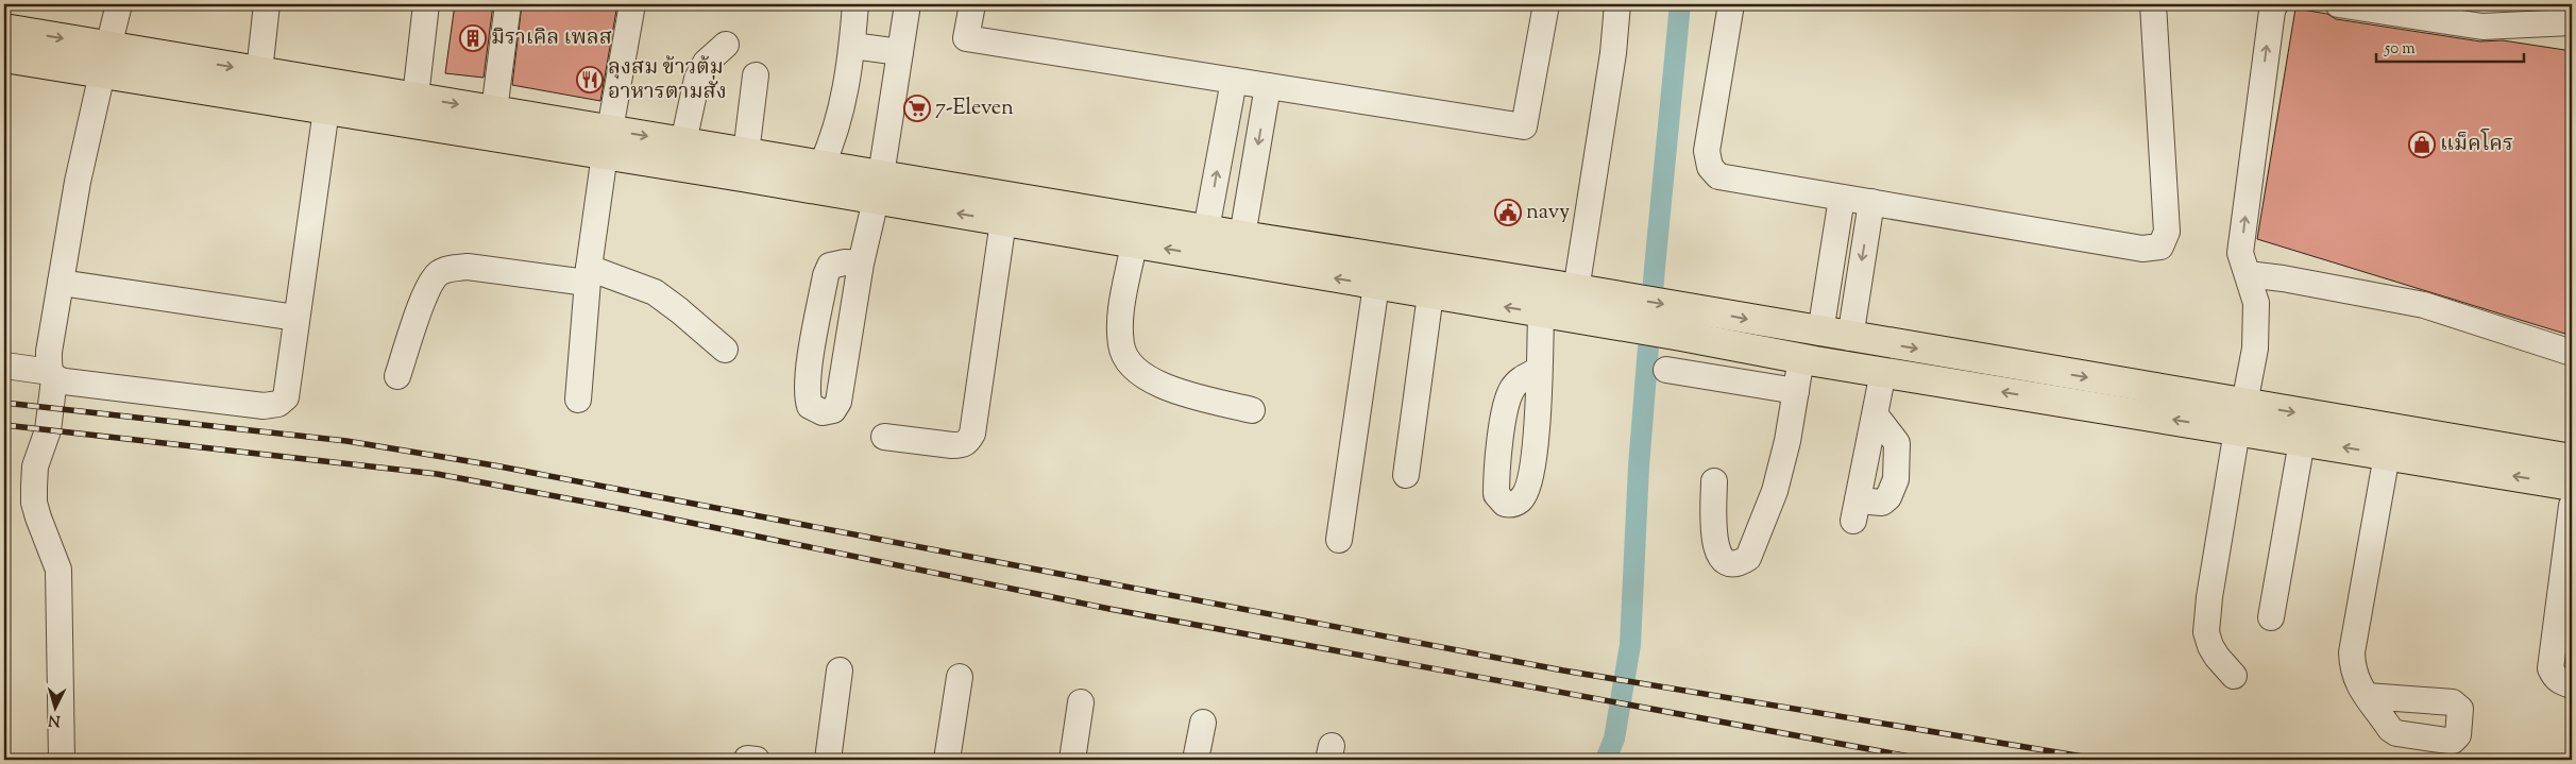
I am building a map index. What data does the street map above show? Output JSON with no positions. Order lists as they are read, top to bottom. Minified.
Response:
{"places":{"building":["มิราเคิล เพลส"],"restaurant":["ลุงสม ข้าวต้ม อาหารตามสั่ง"],"supermarket":["7-Eleven"],"shop":["แม็คโคร"],"public building":["navy"]},"scale_bar":"50 m","north":"bottom"}
